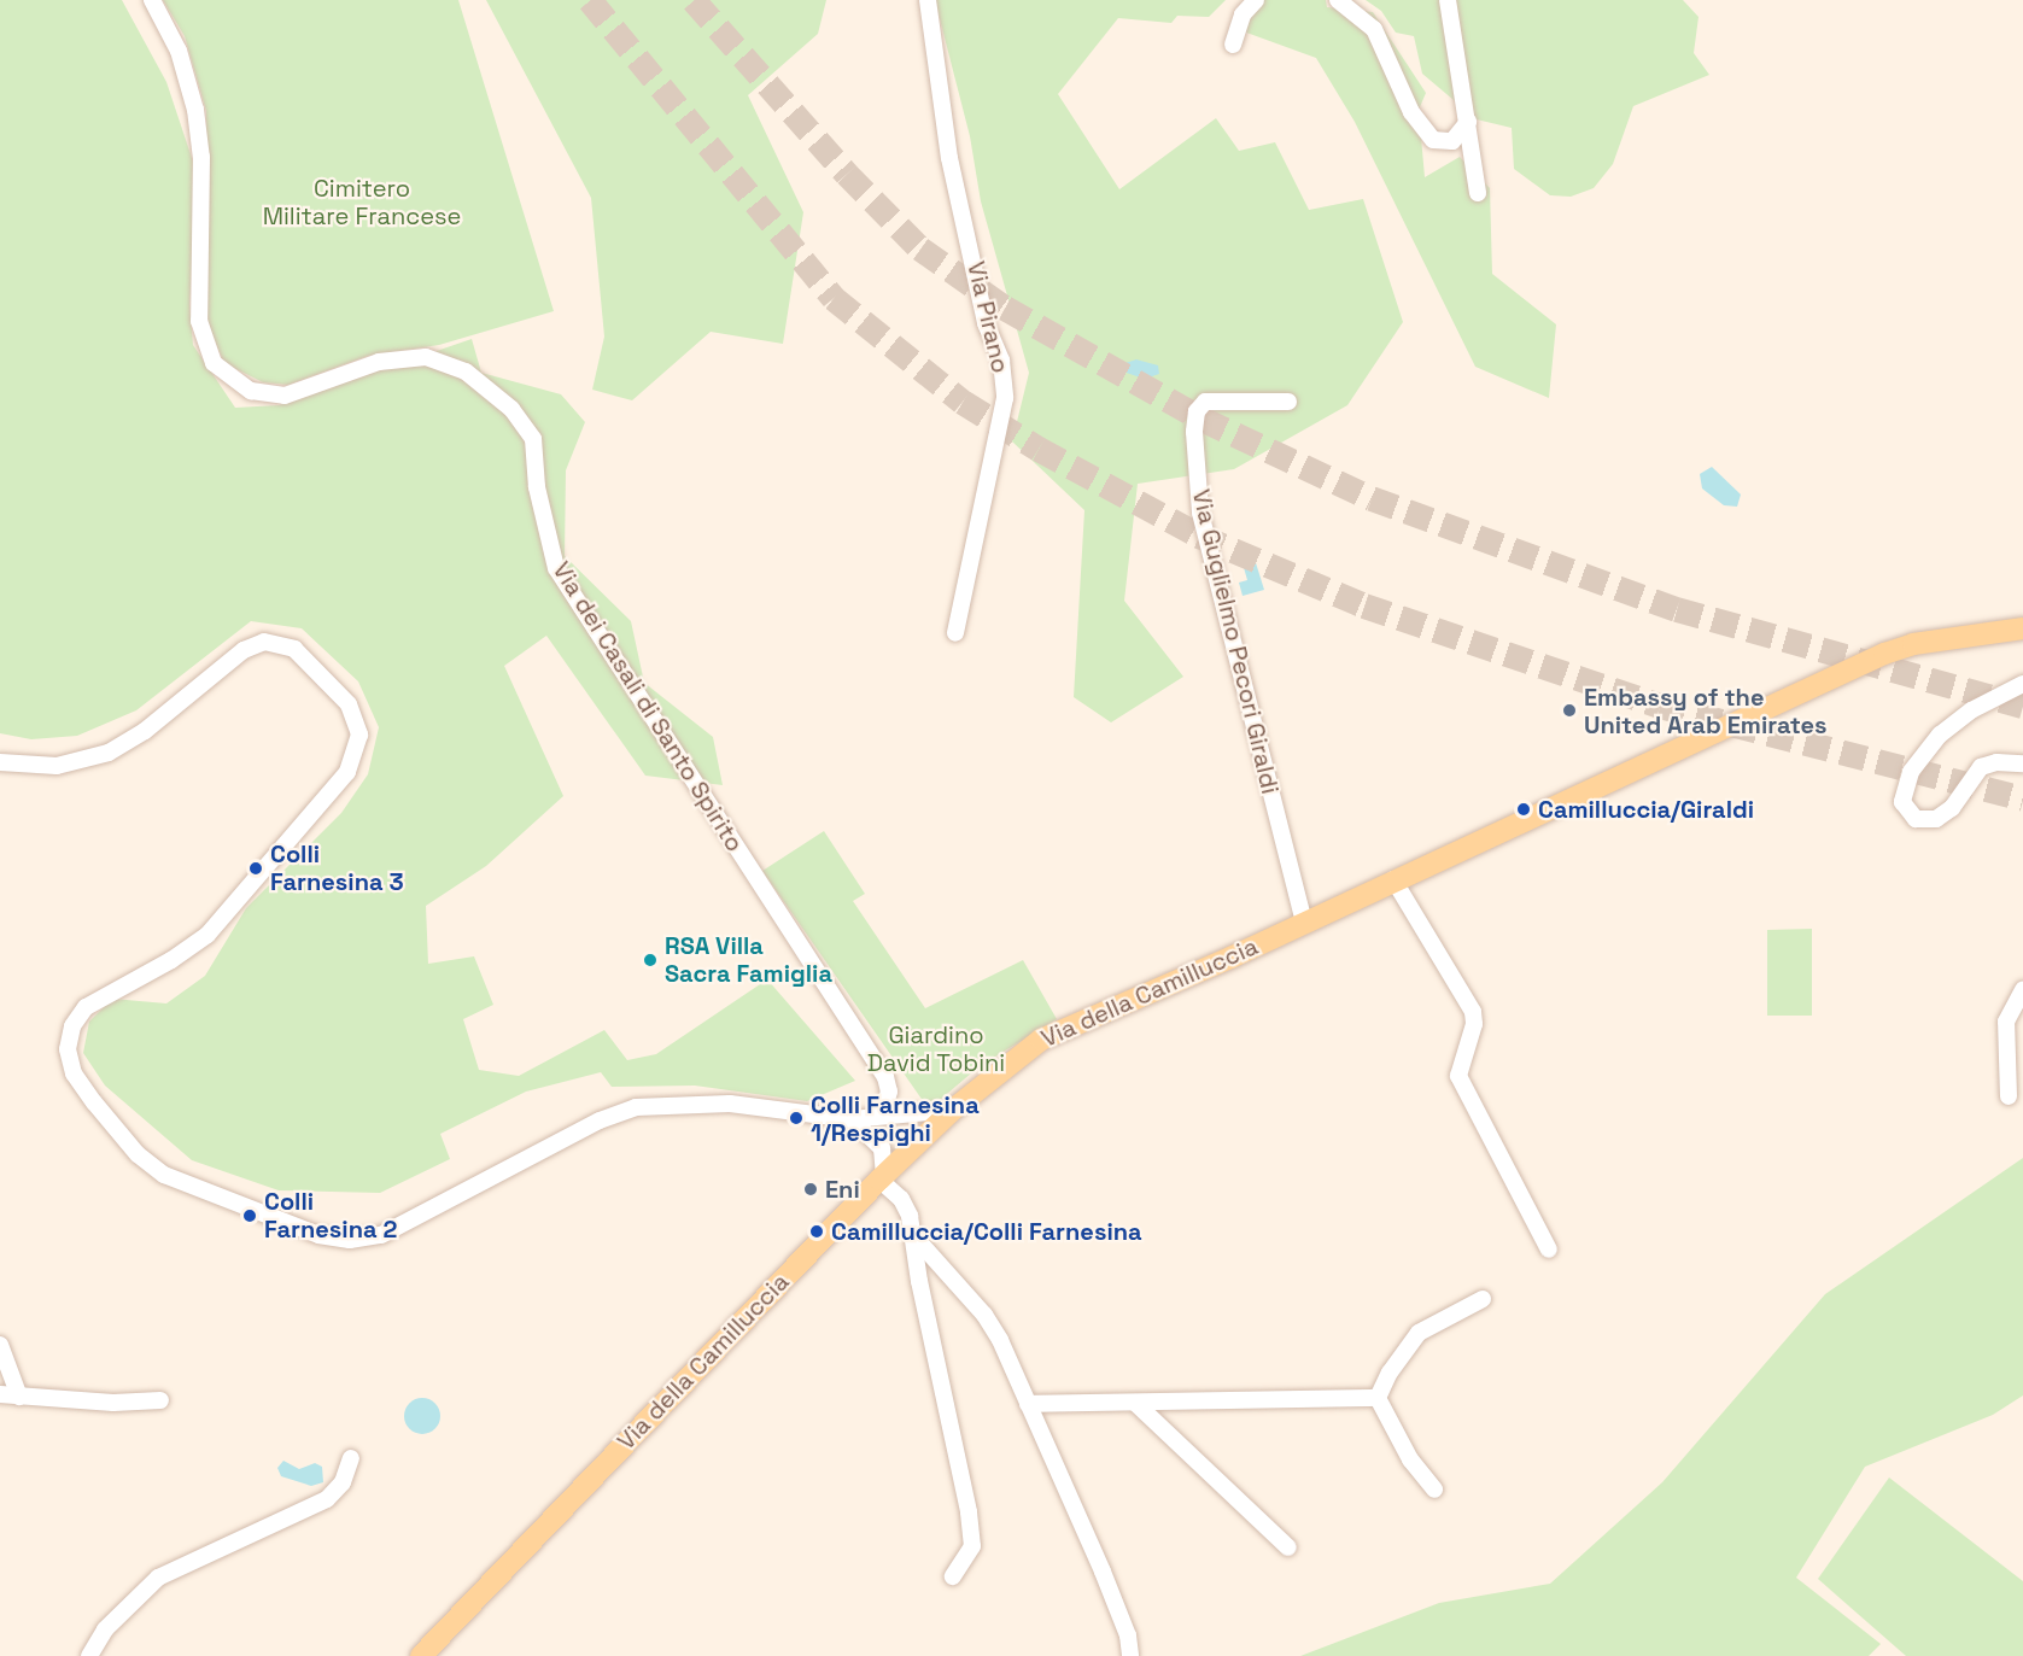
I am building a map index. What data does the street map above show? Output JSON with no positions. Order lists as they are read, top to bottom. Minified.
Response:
{"streets":{"main road":["Via della Camilluccia"],"street":["Via Pirano","Via Guglielmo Pecori Giraldi","Via dei Casali di Santo Spirito"]},"crossings":[["Via Guglielmo Pecori Giraldi","Via della Camilluccia"]],"parks":["Cimitero Militare Francese","Giardino David Tobini"],"places":["Embassy of the United Arab Emirates","Camilluccia/Giraldi","Colli Farnesina 3","RSA Villa Sacra Famiglia","Colli Farnesina 1/Respighi","Eni","Colli Farnesina 2","Camilluccia/Colli Farnesina"]}
